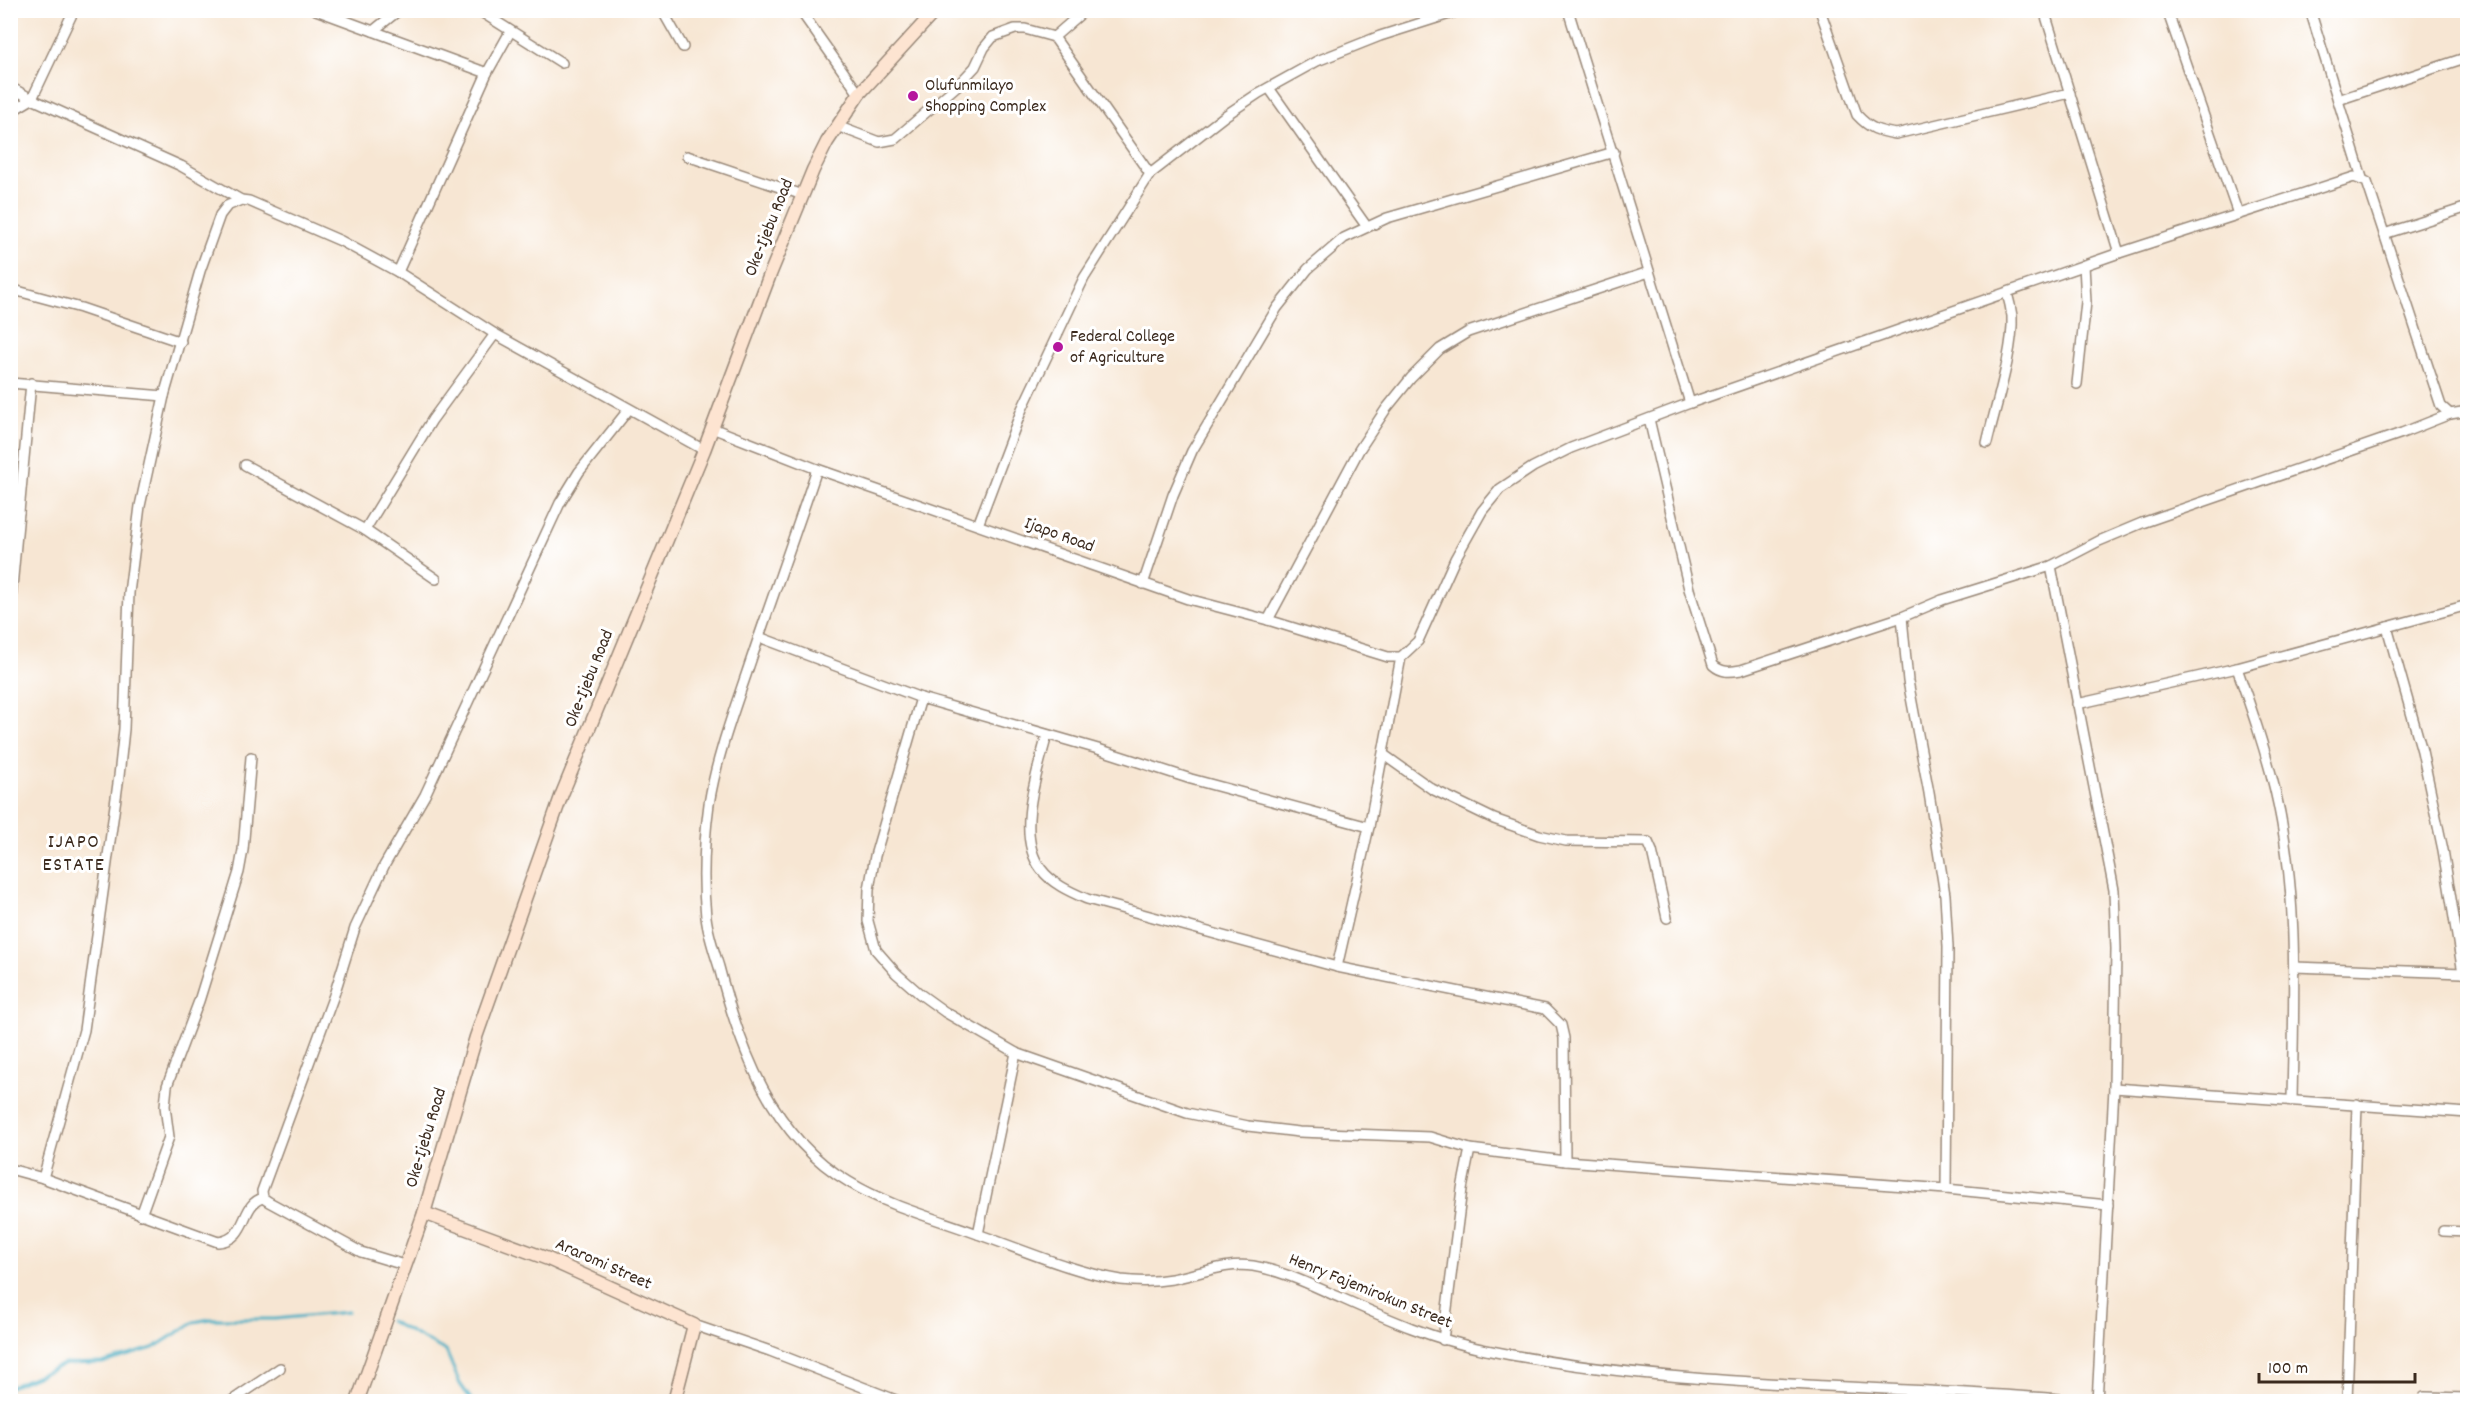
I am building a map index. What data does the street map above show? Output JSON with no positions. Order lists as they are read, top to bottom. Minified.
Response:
{"streets":{"main road":["Oke-Ijebu Road","Araromi Street"],"street":["Ijapo Road","Henry Fajemirokun Street"]},"crossings":[["Oke-Ijebu Road","Ijapo Road"],["Oke-Ijebu Road","Araromi Street"],["Ijapo Road","Henry Fajemirokun Street"]],"districts":["IJAPO ESTATE"],"places":["Olufunmilayo Shopping Complex","Federal College of Agriculture"],"scale_bar":"100 m"}
